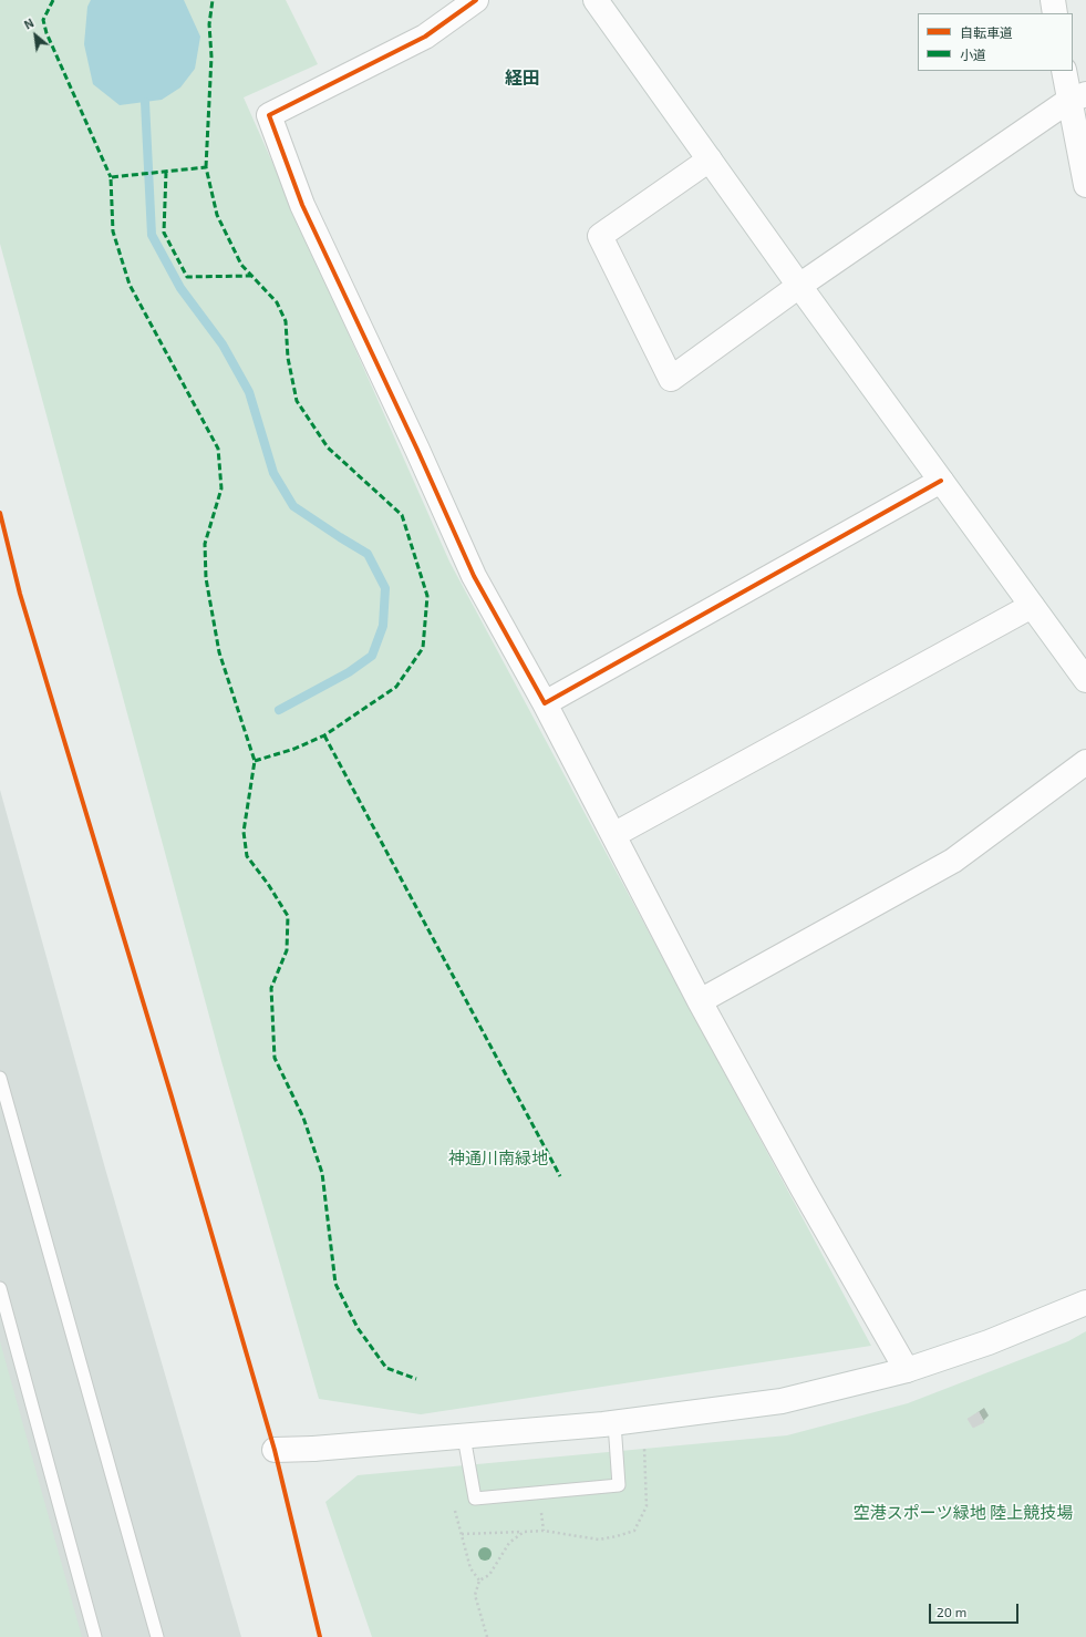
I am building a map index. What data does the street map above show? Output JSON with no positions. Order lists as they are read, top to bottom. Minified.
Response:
{"districts":["経田"],"parks":["神通川南緑地","空港スポーツ緑地 陸上競技場"],"legend":["自転車道","小道"],"scale_bar":"20 m","north":"top left"}
